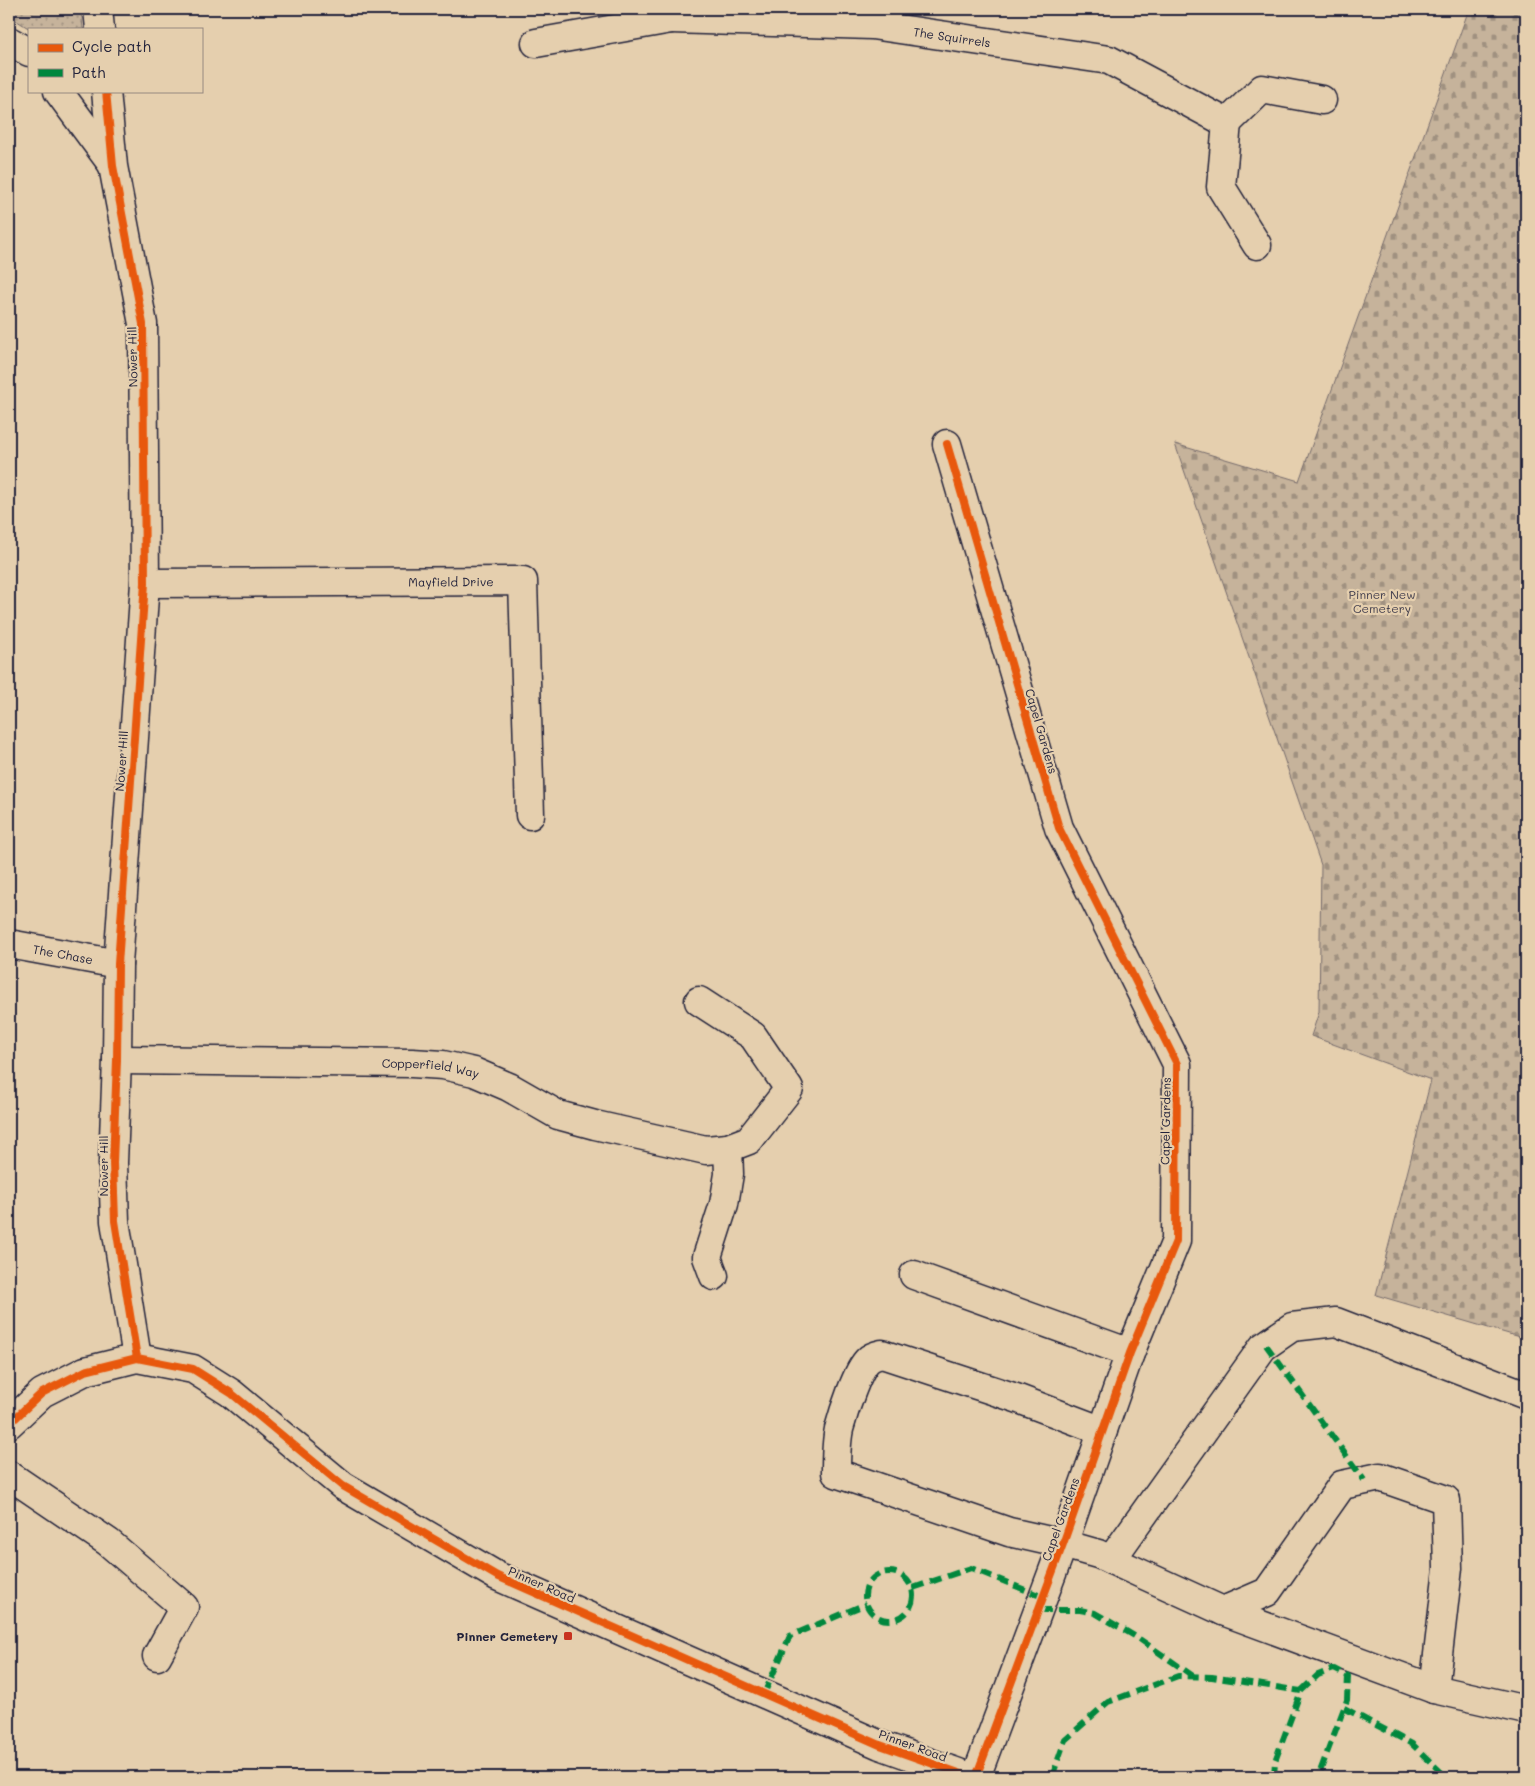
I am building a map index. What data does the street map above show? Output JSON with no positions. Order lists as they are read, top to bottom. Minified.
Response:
{"streets":{"street":["The Squirrels","Nower Hill","Mayfield Drive","Capel Gardens","The Chase","Copperfield Way","Pinner Road"]},"crossings":[["Nower Hill","Mayfield Drive"],["Nower Hill","The Chase"],["Nower Hill","Copperfield Way"],["Nower Hill","Pinner Road"]],"parks":["Pinner New Cemetery"],"places":{"transit":["Pinner Cemetery"]},"legend":["Cycle path","Path"]}
